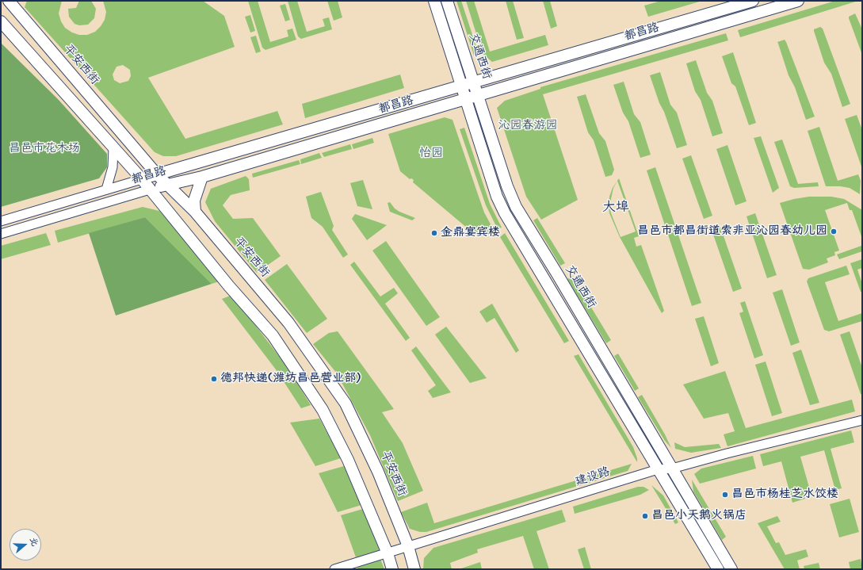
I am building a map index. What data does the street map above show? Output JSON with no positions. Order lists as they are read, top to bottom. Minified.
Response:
{"streets":{"main road":["都昌路","交通西街","平安西街"],"street":["建设路"]},"crossings":[["都昌路","交通西街"],["都昌路","平安西街"],["交通西街","建设路"],["平安西街","建设路"]],"districts":["大埠"],"parks":["沁园春游园","昌邑市花木场","怡园"],"places":["昌邑市都昌街道索非亚沁园春幼儿园","金鼎宴宾楼","德邦快递(潍坊昌邑营业部)","昌邑市杨桂芝水饺楼","昌邑小天鹅火锅店"],"north":"right"}
